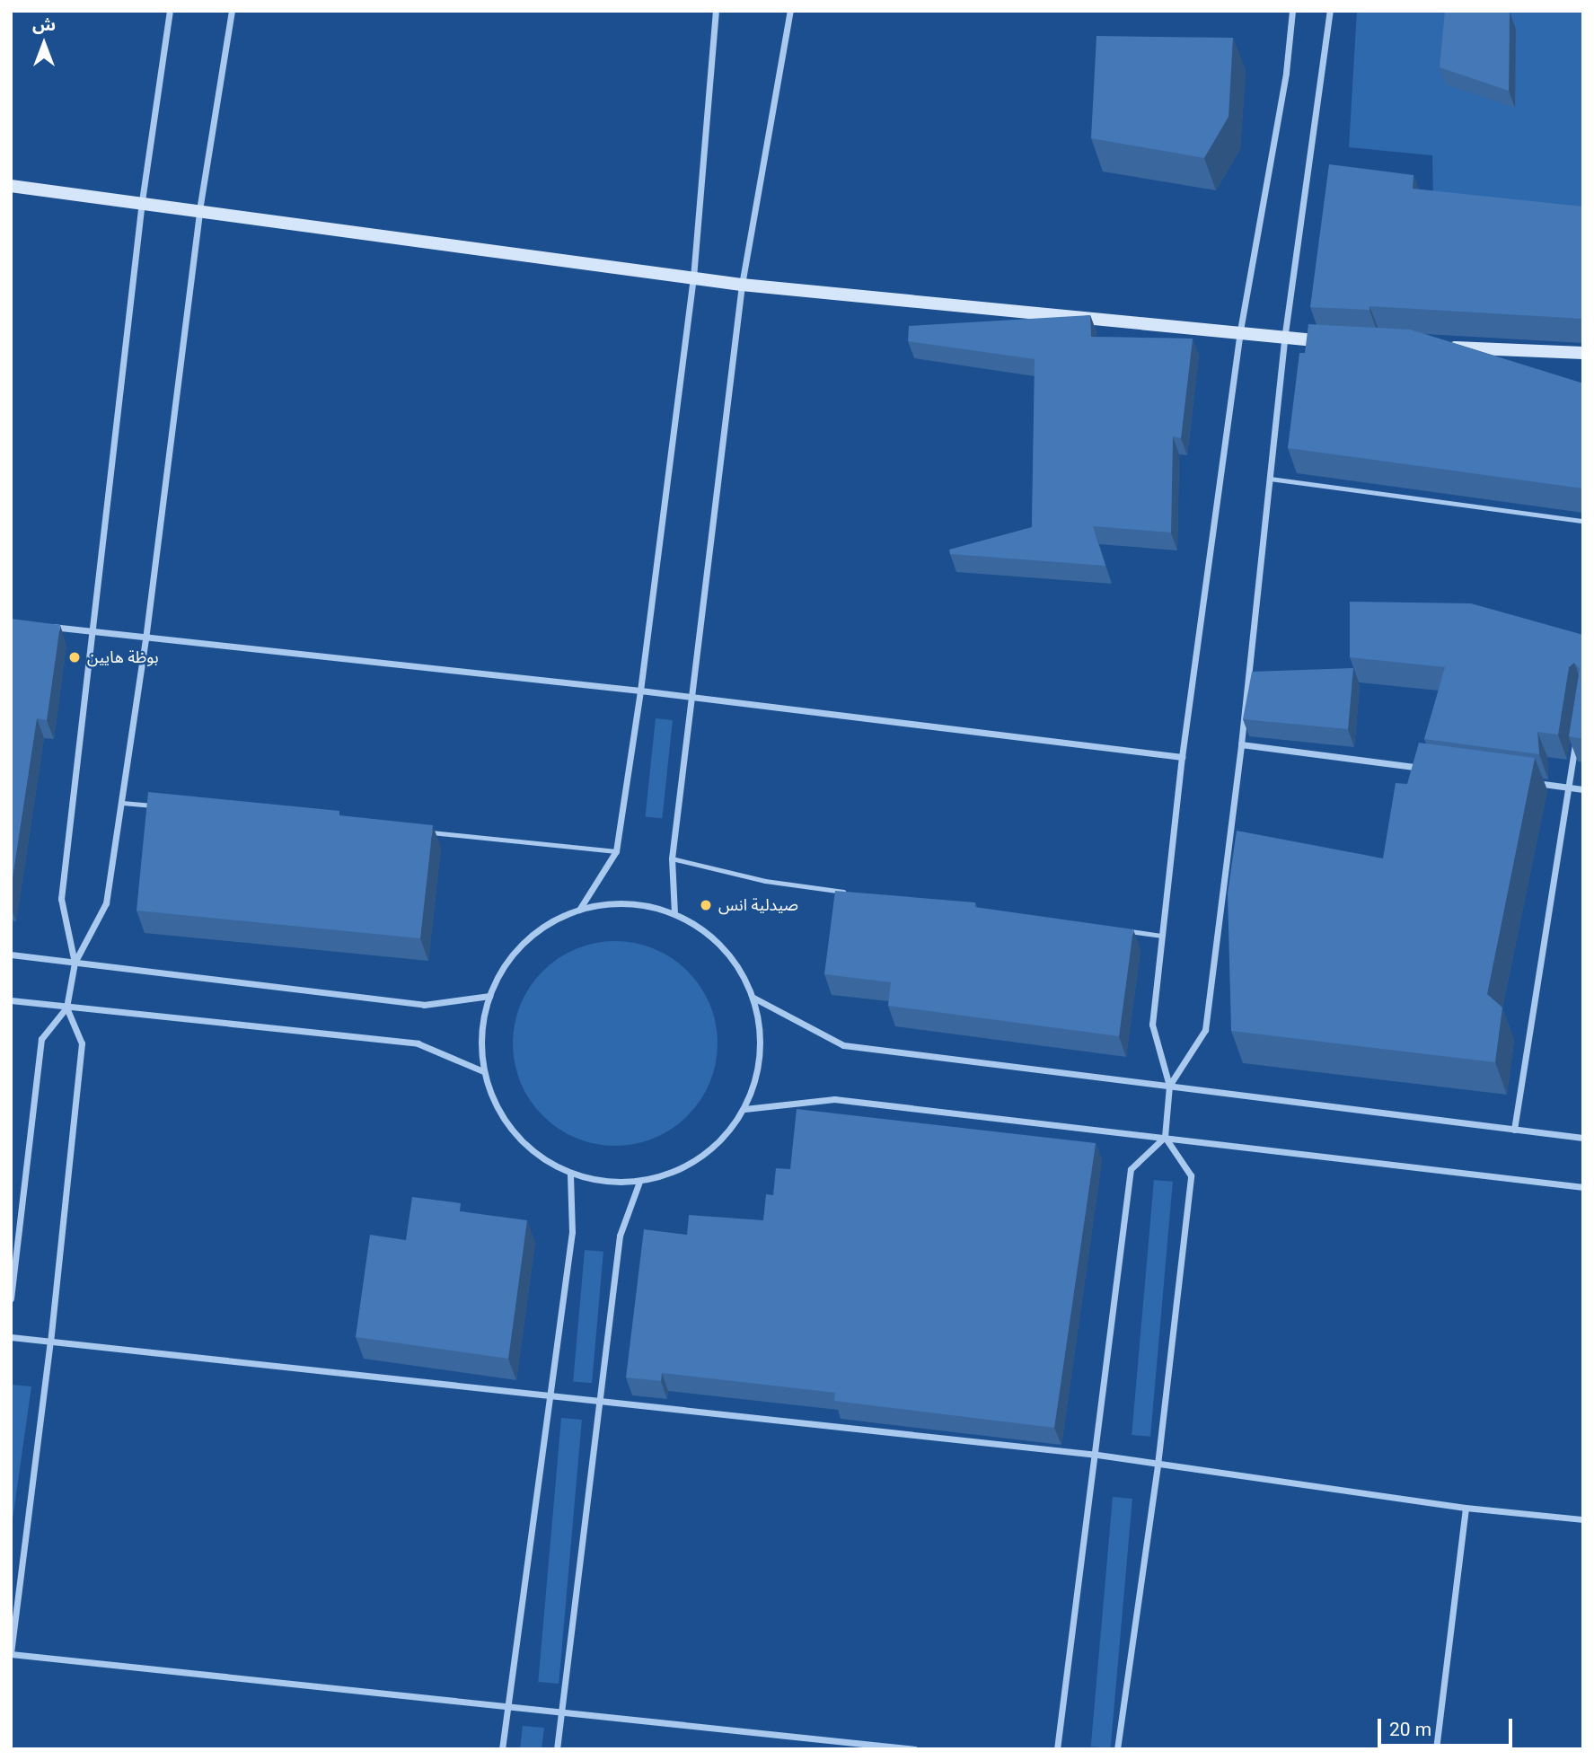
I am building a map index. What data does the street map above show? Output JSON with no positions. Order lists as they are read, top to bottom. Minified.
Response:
{"places":["بوظة هايين","صيدلية انس"],"scale_bar":"20 m","north":"top"}
